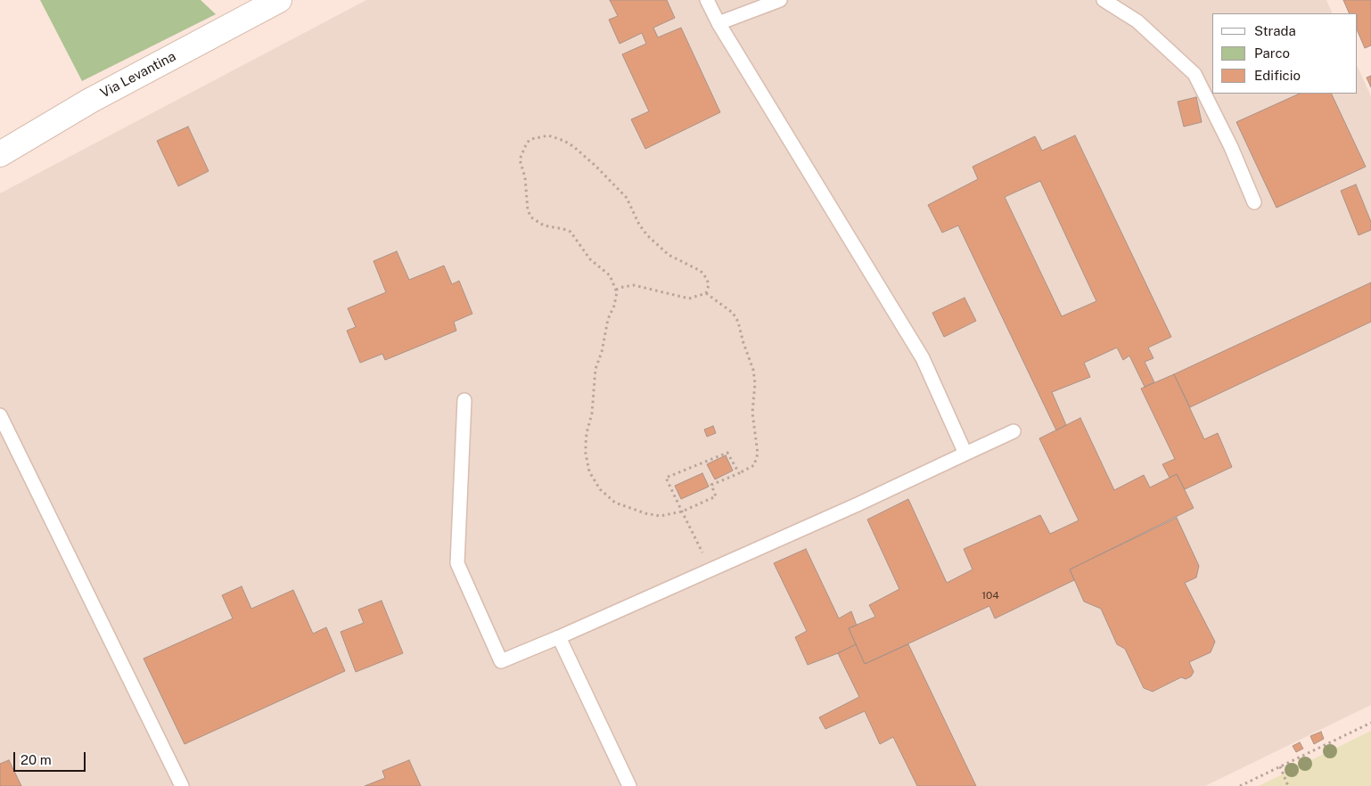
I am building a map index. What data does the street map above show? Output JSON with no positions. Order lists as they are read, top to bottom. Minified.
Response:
{"streets":{"street":["Via Levantina"]},"house_numbers":["104"],"legend":["Strada","Parco","Edificio"],"scale_bar":"20 m"}
